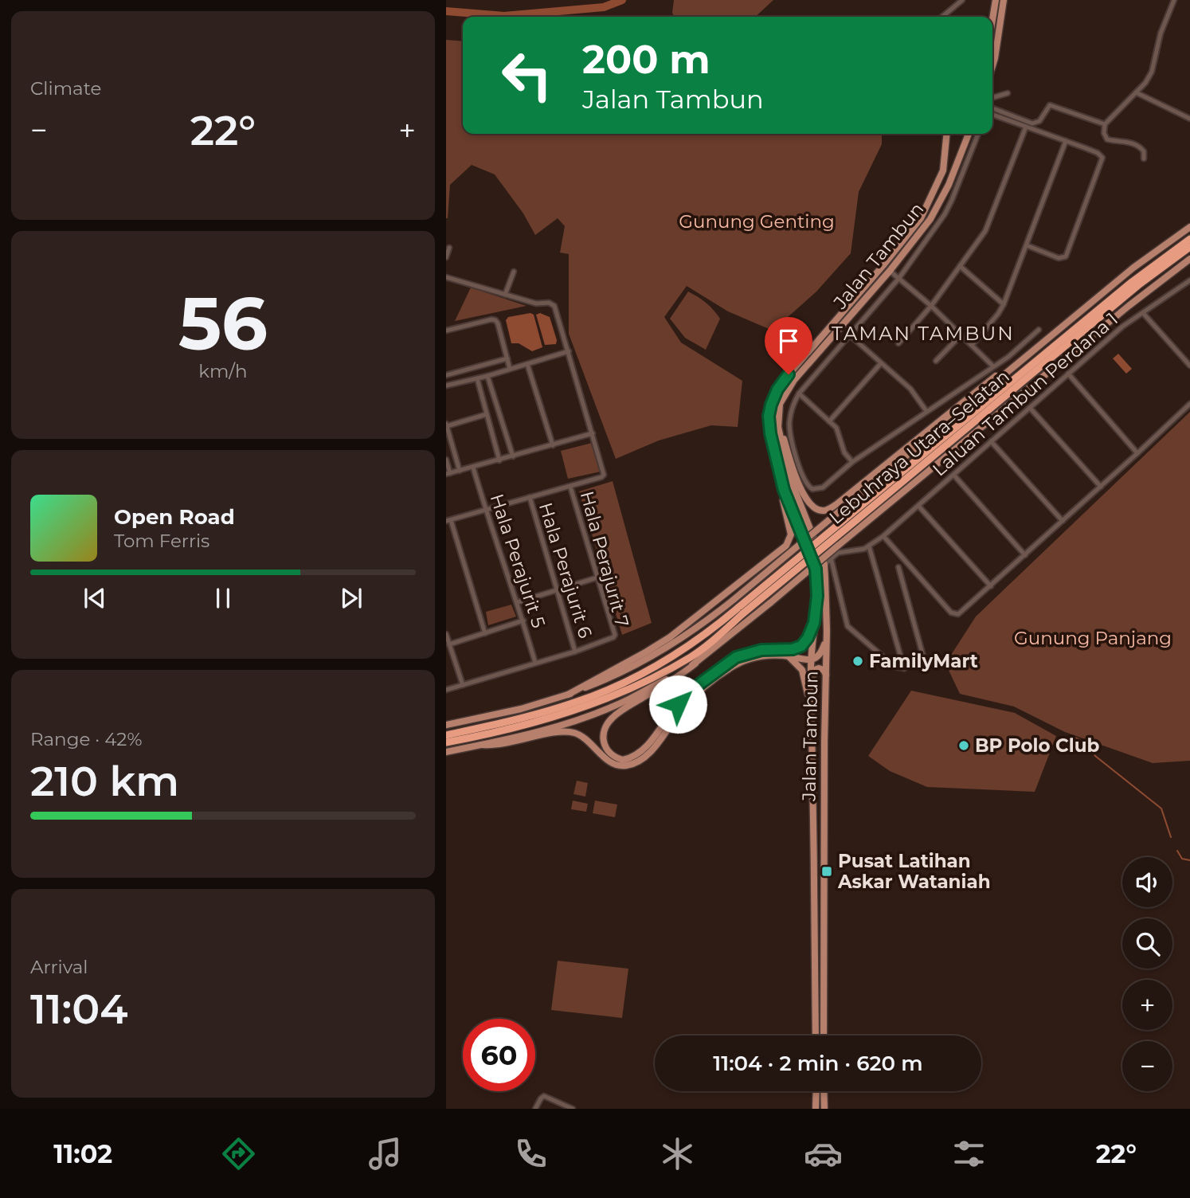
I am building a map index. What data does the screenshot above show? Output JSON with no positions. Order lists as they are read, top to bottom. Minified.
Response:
{"streets":{"highway":["Lebuhraya Utara–Selatan"],"main road":["Jalan Tambun"],"street":["Laluan Tambun Perdana 1","Hala Perajurit 7","Hala Perajurit 5","Hala Perajurit 6"]},"crossings":[["Hala Perajurit 7","Hala Perajurit 6"],["Hala Perajurit 5","Hala Perajurit 6"]],"districts":["TAMAN TAMBUN"],"parks":["Gunung Genting","Gunung Panjang"],"places":{"other":["FamilyMart","BP Polo Club"],"transit":["Pusat Latihan Askar Wataniah"]},"page":{"tile":["Climate",["56","km/h"],["Range · 42%","210 km"],["Arrival","11:04"]],"turn":["200 m","Jalan Tambun"],"heat":["−","22°","+"],"song":["Open Road","Tom Ferris"],"map_buttons":["+","−"],"limit":"60","trip":"11:04 · 2 min · 620 m","tabs":["11:02","22°"]}}
